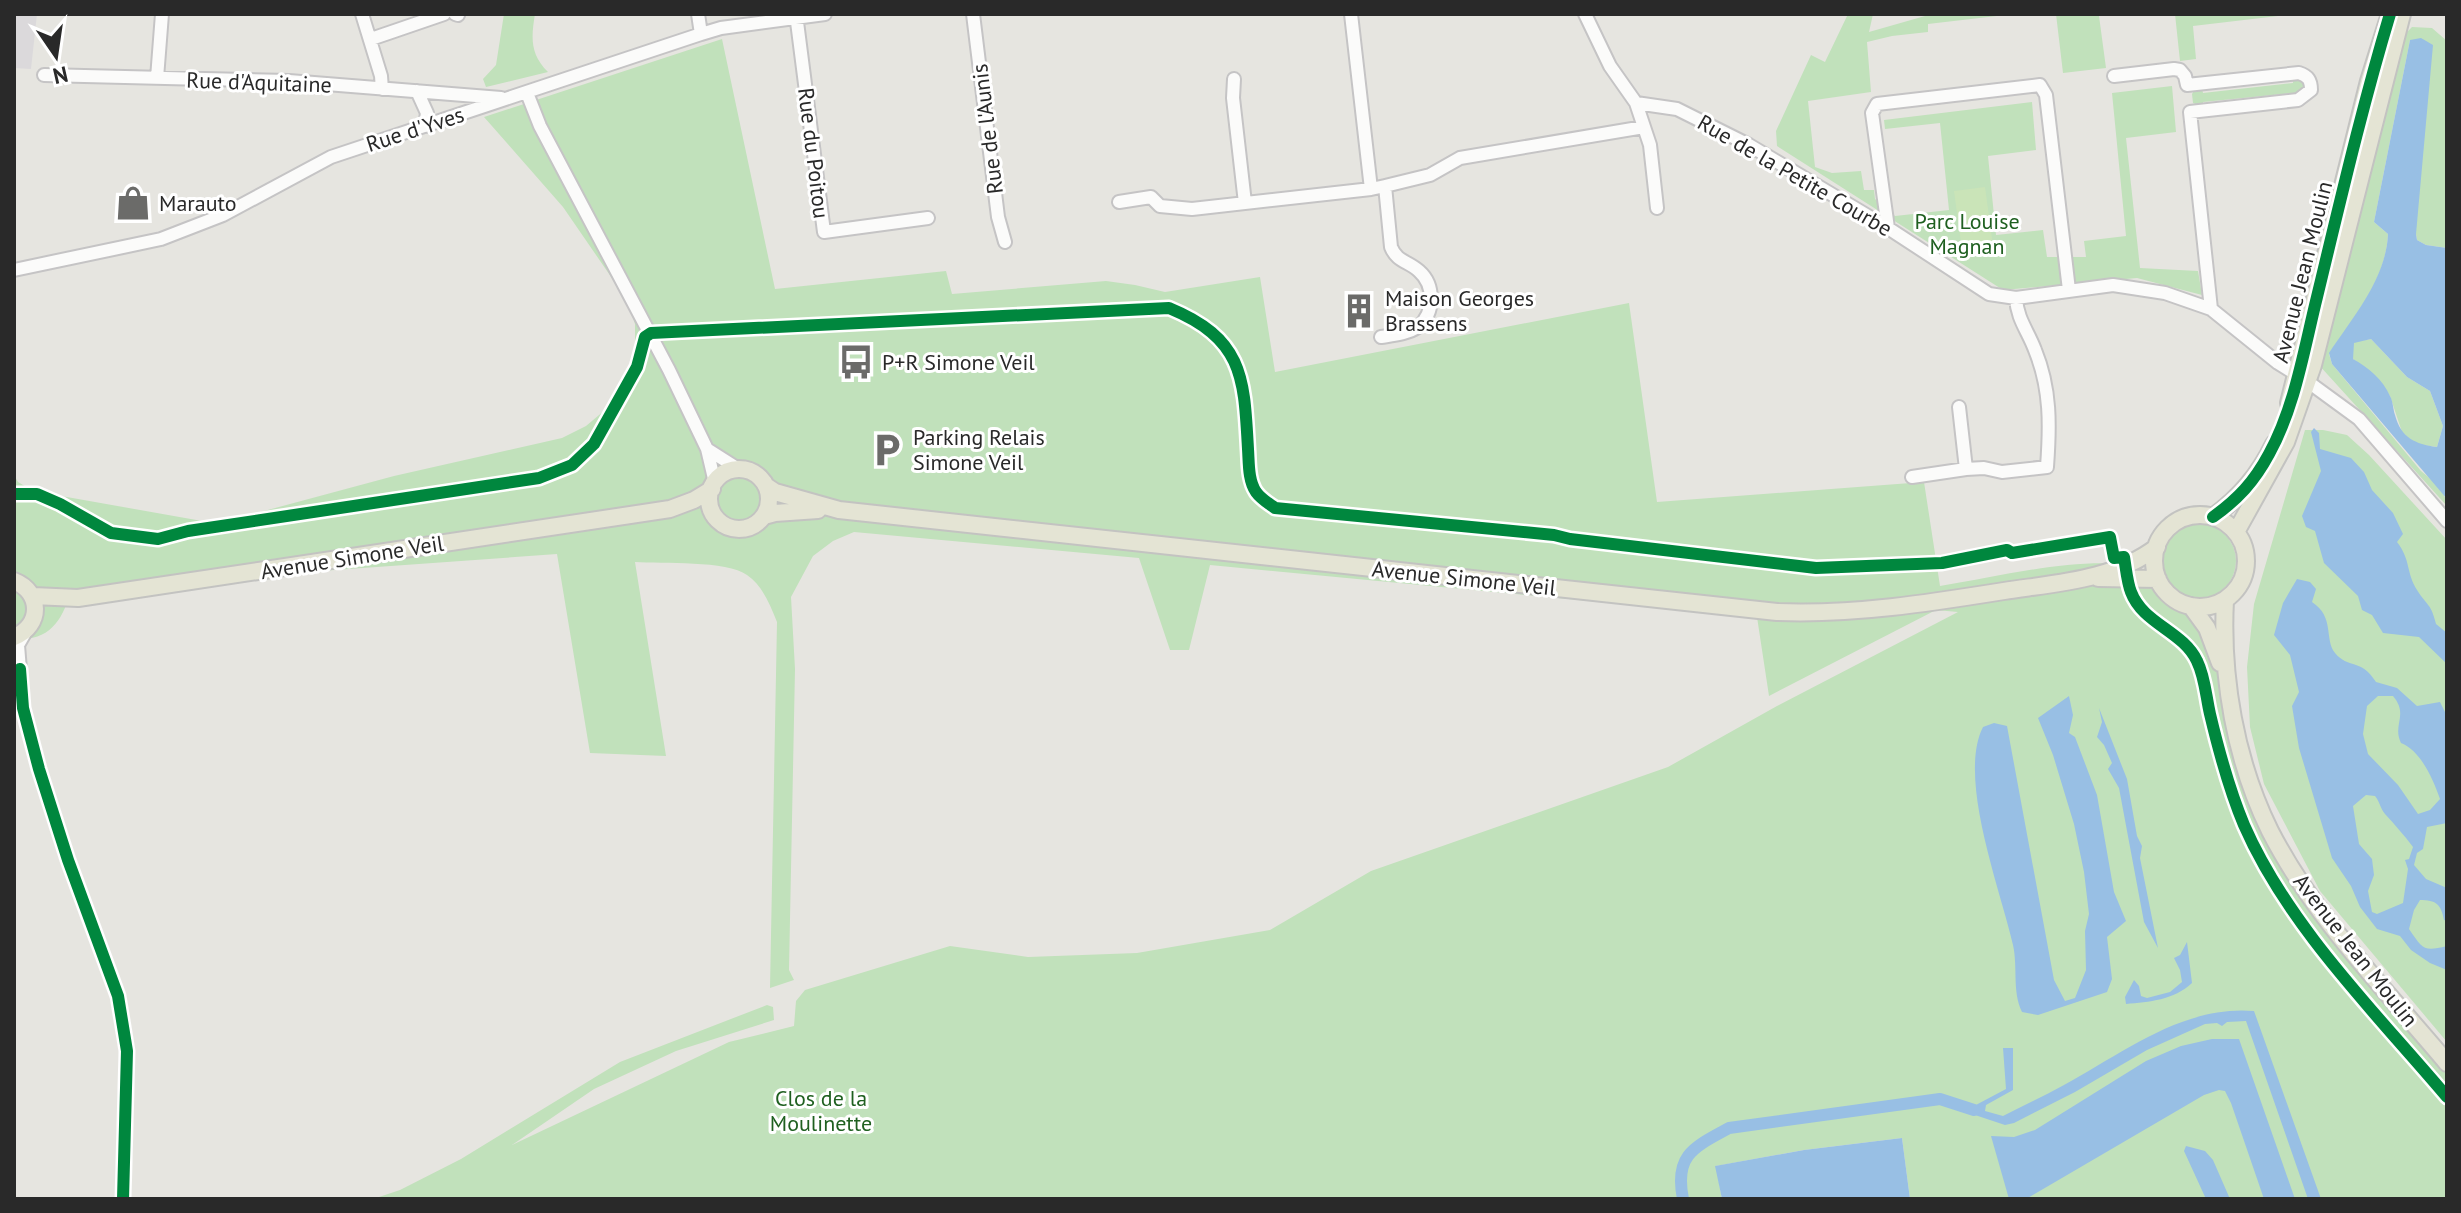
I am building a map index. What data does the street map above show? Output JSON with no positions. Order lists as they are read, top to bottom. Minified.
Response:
{"streets":{"main road":["Avenue Jean Moulin","Avenue Simone Veil"],"street":["Rue d'Aquitaine","Rue d'Yves","Rue de l'Aunis","Rue du Poitou","Rue de la Petite Courbe"]},"crossings":[["Rue d'Aquitaine","Rue d'Yves"],["Rue d'Yves","Rue du Poitou"],["Avenue Jean Moulin","Avenue Simone Veil"]],"parks":["Parc Louise Magnan","Clos de la Moulinette"],"places":{"shop":["Marauto"],"building":["Maison Georges Brassens"],"bus stop":["P+R Simone Veil"],"parking":["Parking Relais Simone Veil"]},"north":"bottom"}
